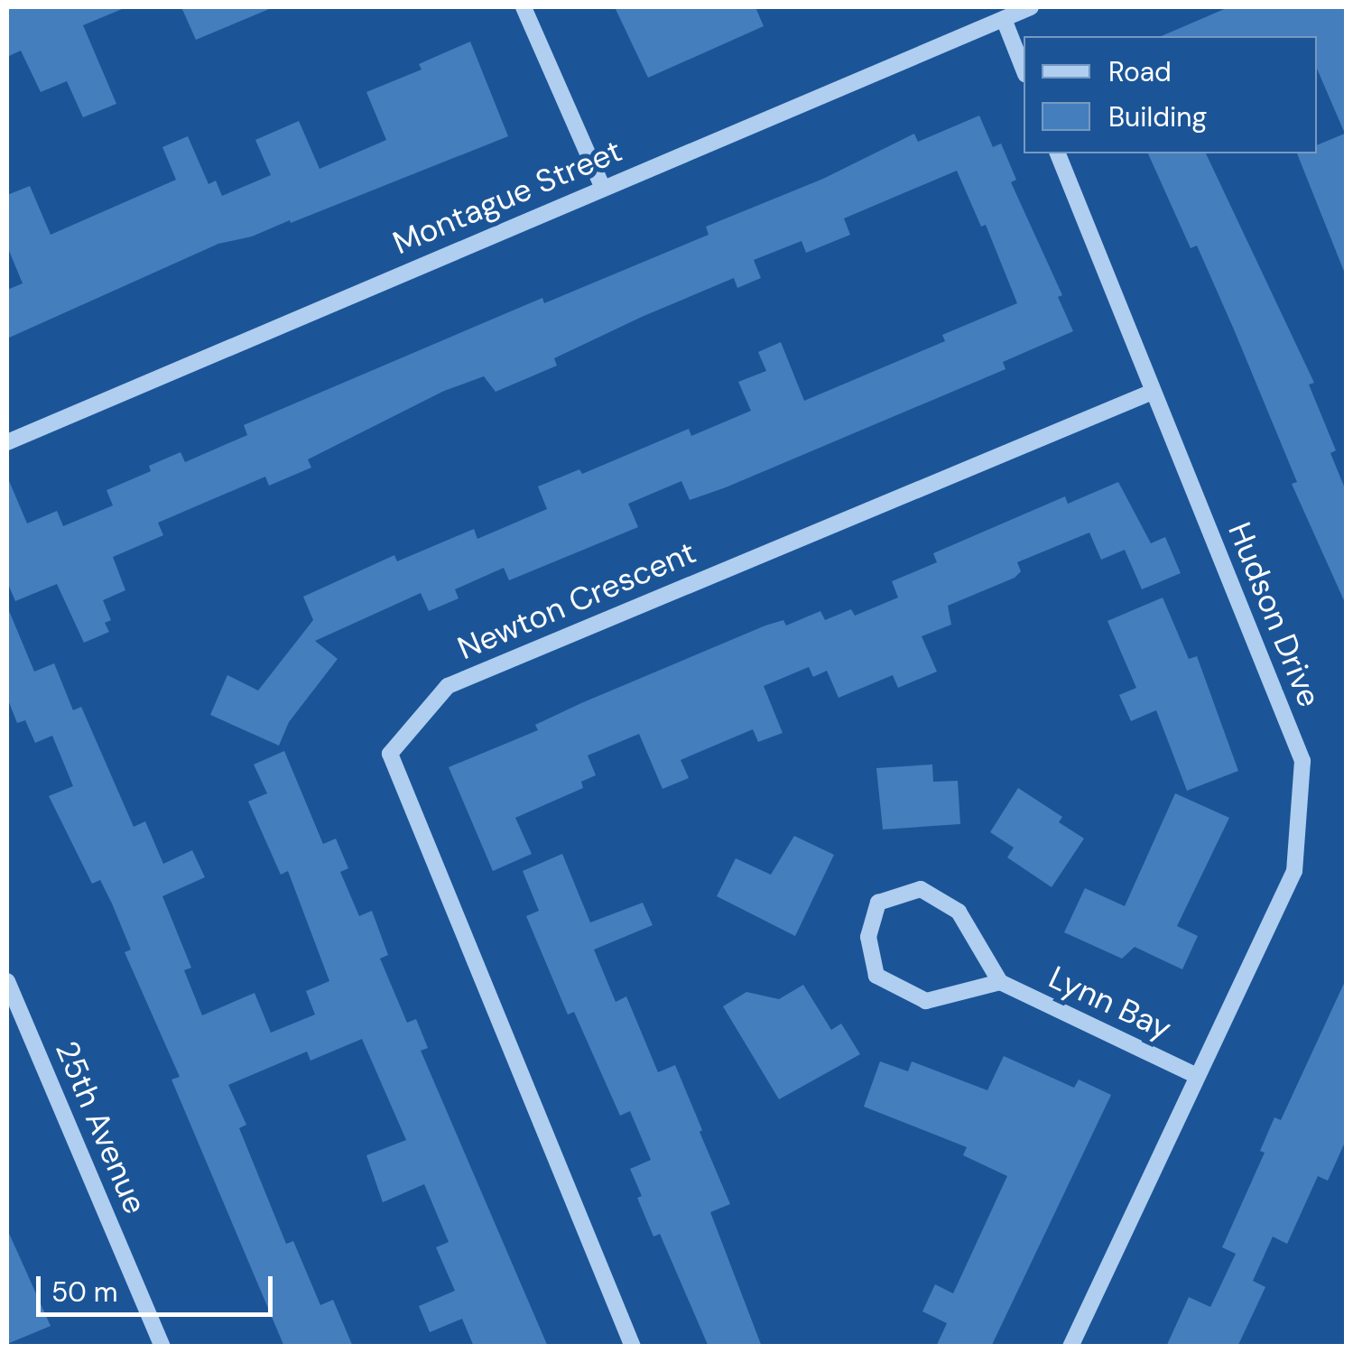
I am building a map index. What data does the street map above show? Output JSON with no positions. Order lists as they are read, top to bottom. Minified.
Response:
{"streets":{"street":["Montague Street","Newton Crescent","Hudson Drive","Lynn Bay","25th Avenue"]},"crossings":[["Newton Crescent","Hudson Drive"],["Hudson Drive","Lynn Bay"]],"legend":["Road","Building"],"scale_bar":"50 m"}
